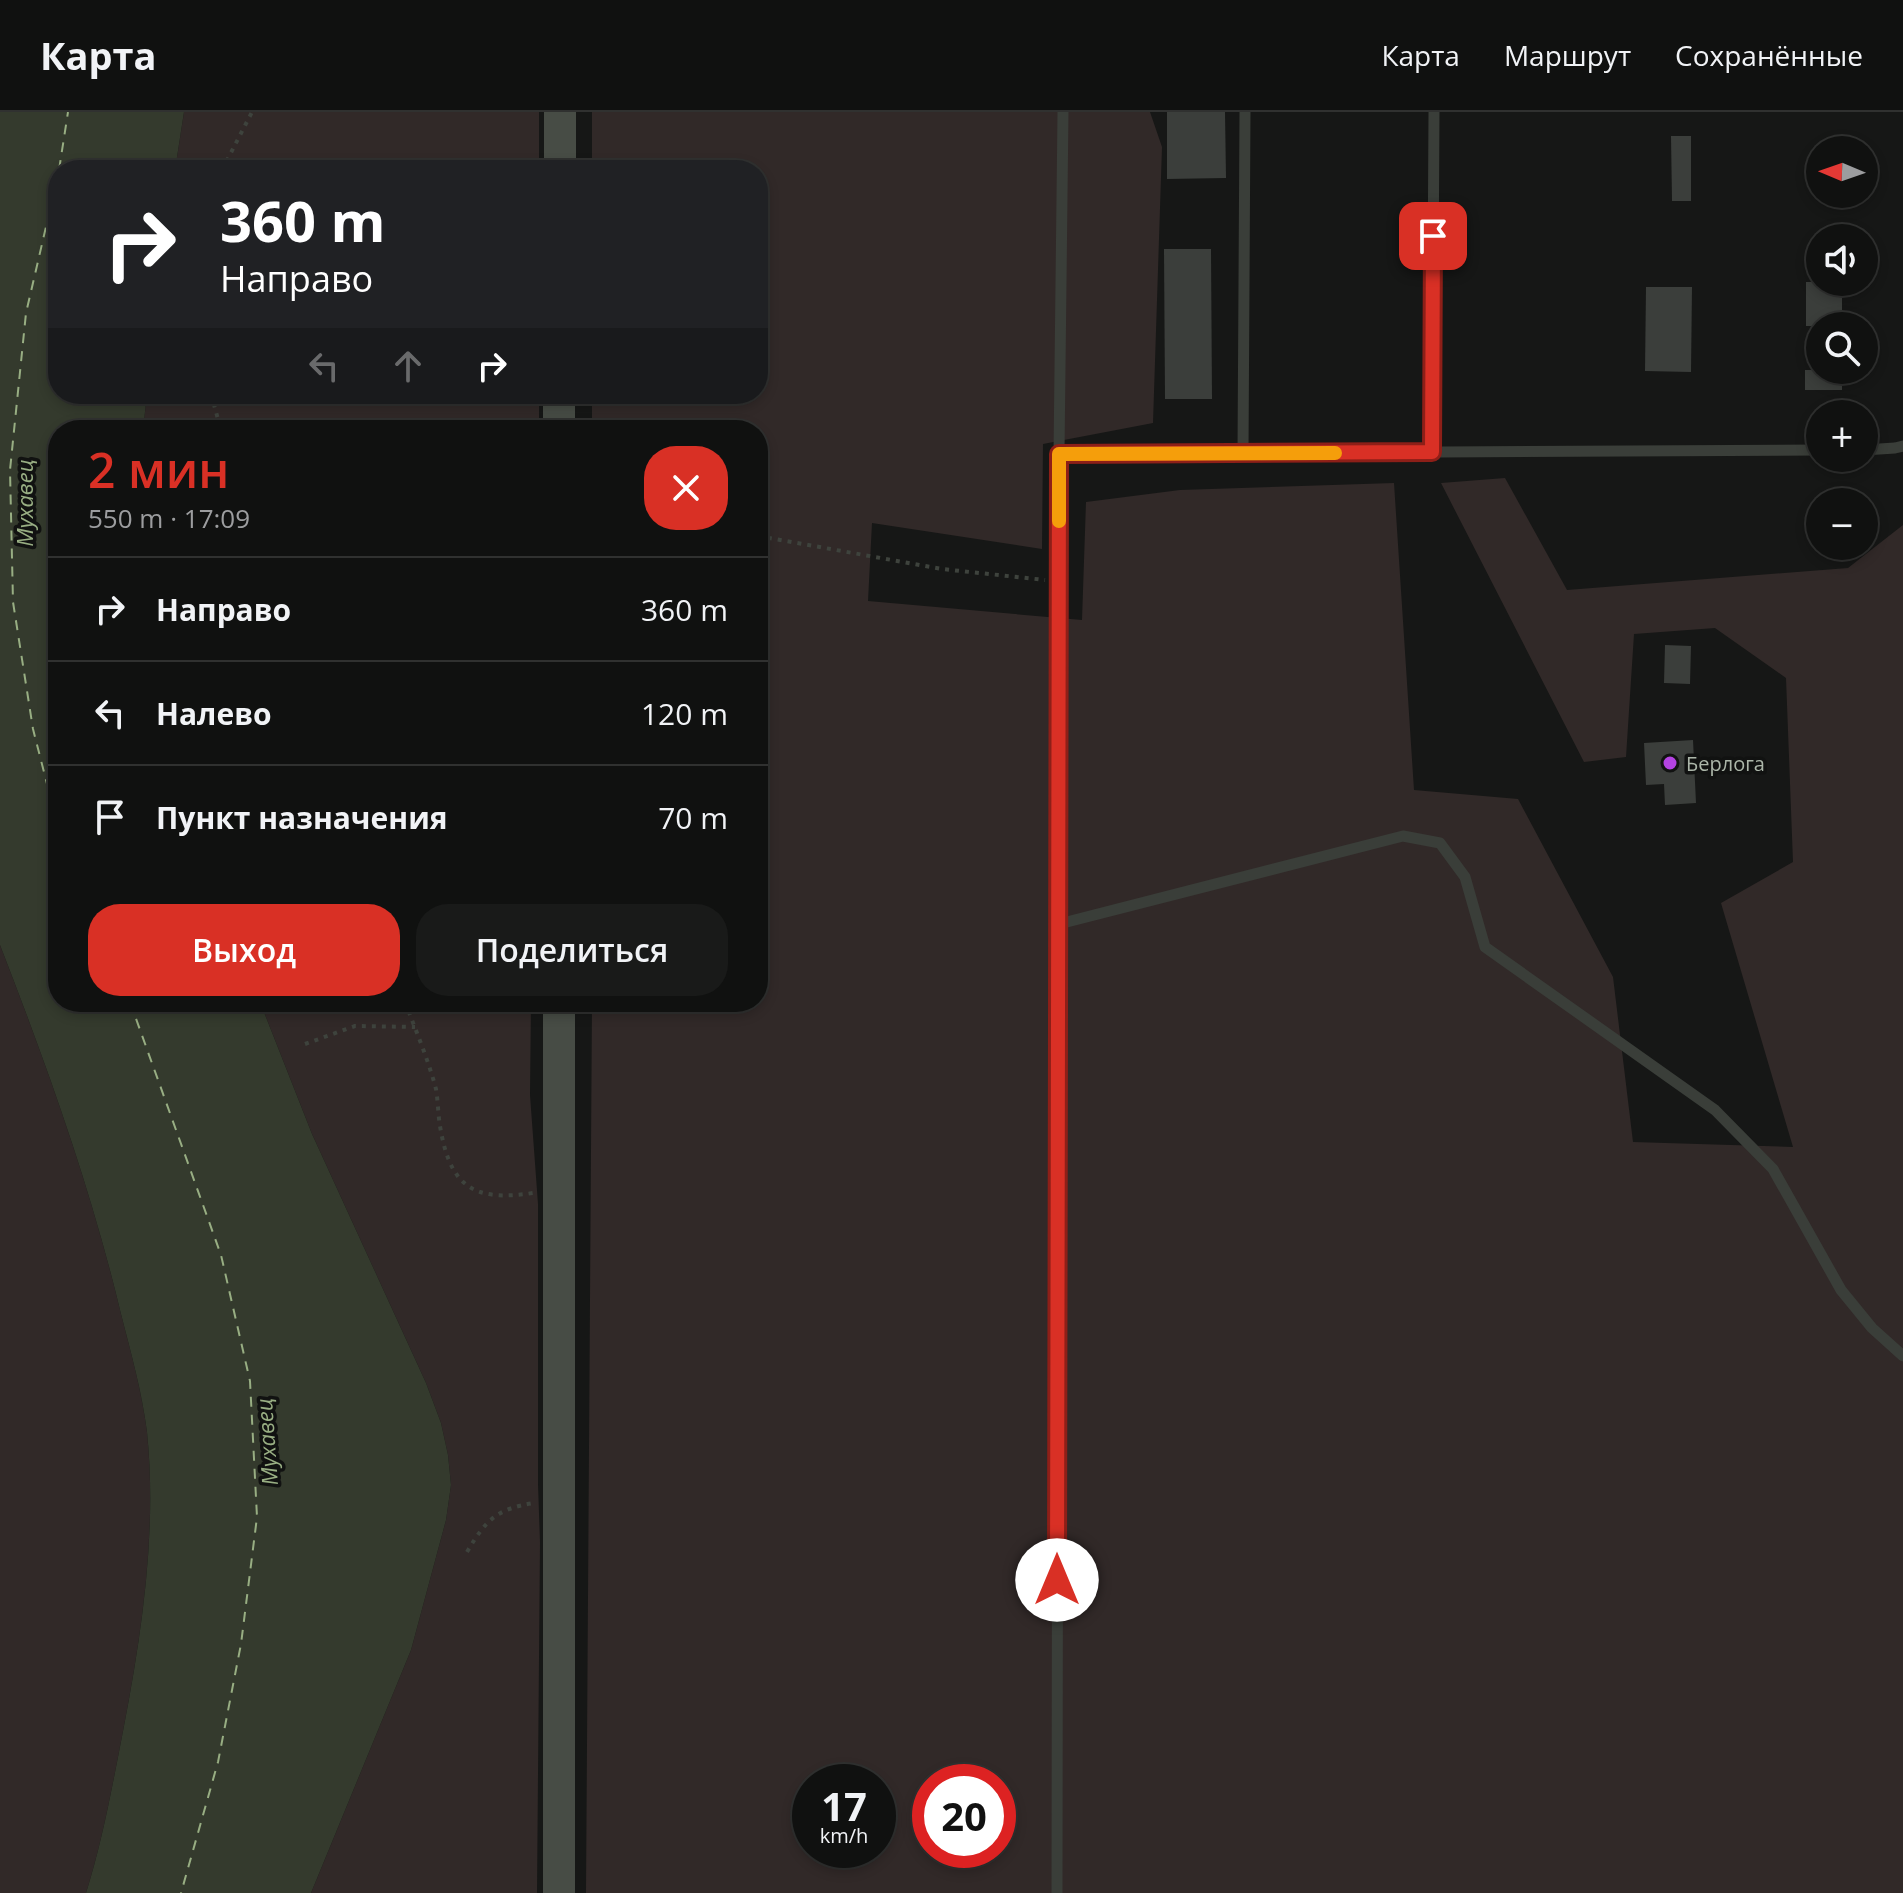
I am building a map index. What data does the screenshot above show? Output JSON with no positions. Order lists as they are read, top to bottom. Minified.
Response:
{"water":["Мухавец"],"places":["Берлога"],"north":"left","page":{"header":"Карта","nav":["Карта","Маршрут","Сохранённые"],"map_buttons":["+","−"],"turn":["360 m","Направо"],"heading":["2 мин","550 m · 17:09"],"list":[{"name":"Направо","value":"360 m"},{"name":"Налево","value":"120 m"},{"name":"Пункт назначения","value":"70 m"}],"buttons":["Выход","Поделиться"],"speed":"17 km/h","limit":"20"}}
